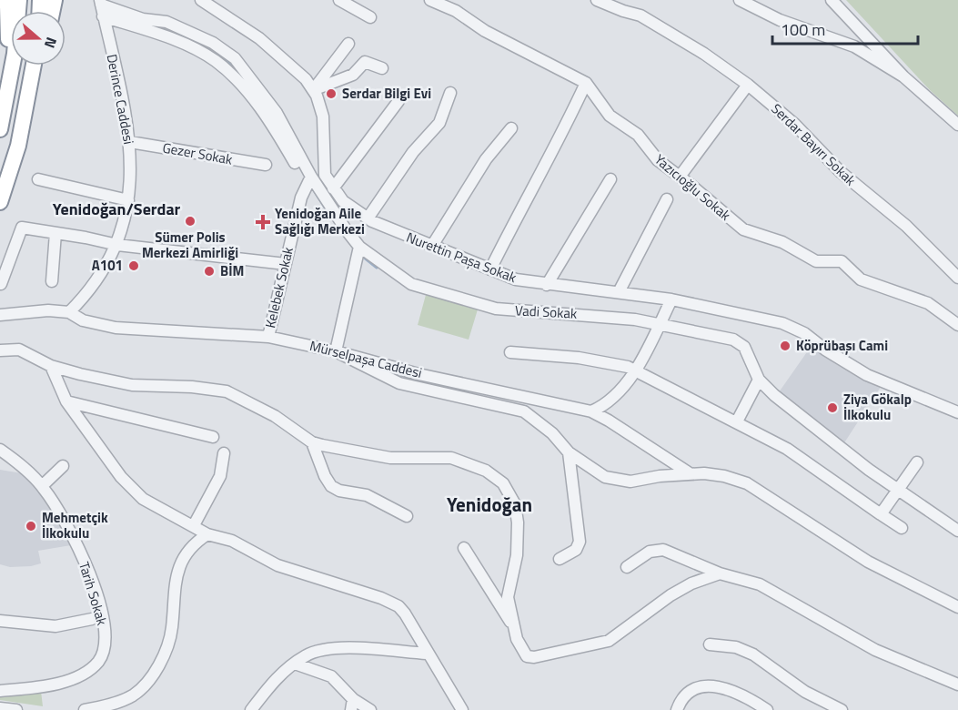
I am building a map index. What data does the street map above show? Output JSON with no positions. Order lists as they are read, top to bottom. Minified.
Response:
{"streets":{"street":["Derince Caddesi","Serdar Bayırı Sokak","Gezer Sokak","Yazıcıoğlu Sokak","Nurettin Paşa Sokak","Kelebek Sokak","Vadi Sokak","Mürselpaşa Caddesi","Tarih Sokak"]},"crossings":[["Derince Caddesi","Gezer Sokak"],["Derince Caddesi","Vadi Sokak"],["Derince Caddesi","Mürselpaşa Caddesi"],["Kelebek Sokak","Vadi Sokak"],["Kelebek Sokak","Mürselpaşa Caddesi"]],"districts":["Yenidoğan/Serdar","Yenidoğan"],"places":{"other":["Serdar Bilgi Evi","Sümer Polis Merkezi Amirliği","A101","BİM","Köprübaşı Cami","Ziya Gökalp İlkokulu","Mehmetçik İlkokulu"],"health":["Yenidoğan Aile Sağlığı Merkezi"]},"scale_bar":"100 m","north":"right"}
